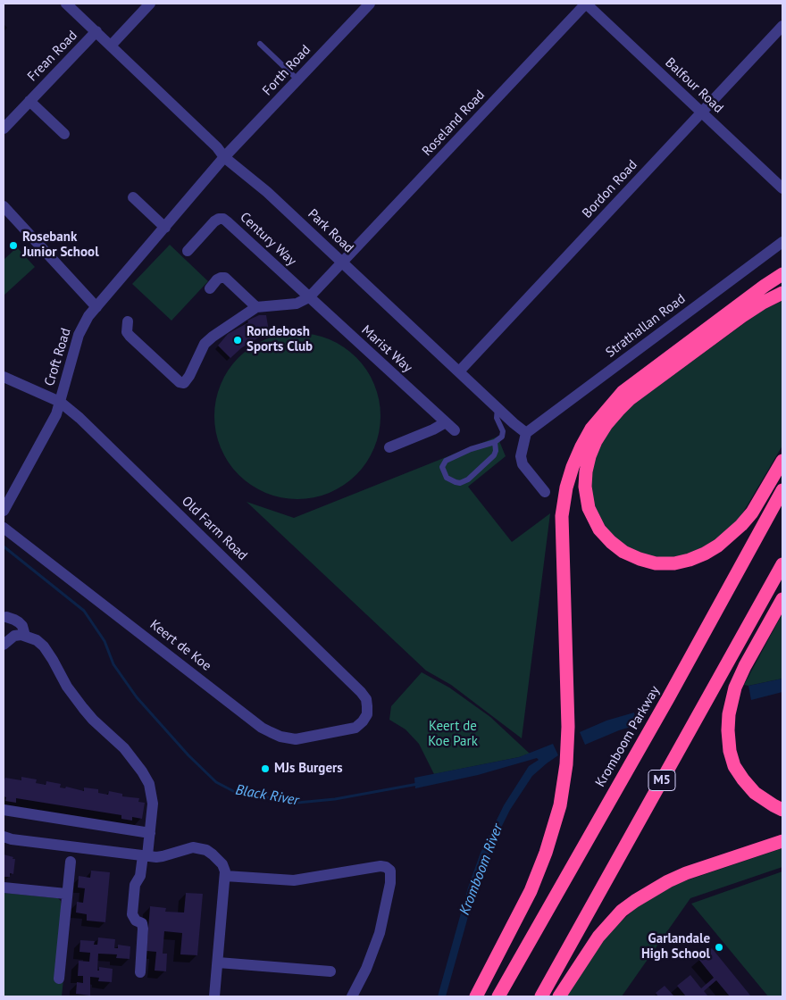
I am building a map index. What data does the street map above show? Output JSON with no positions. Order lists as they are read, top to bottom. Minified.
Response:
{"streets":{"highway":["Kromboom Parkway","M5"],"street":["Frean Road","Forth Road","Balfour Road","Roseland Road","Bordon Road","Park Road","Century Way","Strathallan Road","Marist Way","Croft Road","Old Farm Road","Keert de Koe"]},"crossings":[["Frean Road","Park Road"],["Forth Road","Park Road"],["Forth Road","Croft Road"],["Balfour Road","Roseland Road"],["Balfour Road","Bordon Road"],["Roseland Road","Park Road"],["Roseland Road","Century Way"],["Roseland Road","Marist Way"],["Bordon Road","Park Road"],["Park Road","Strathallan Road"],["Park Road","Croft Road"],["Century Way","Marist Way"],["Croft Road","Old Farm Road"],["Old Farm Road","Keert de Koe"]],"water":["Black River","Kromboom River"],"parks":["Keert de Koe Park"],"places":["Rosebank Junior School","Rondebosh Sports Club","MJs Burgers","Garlandale High School"]}
